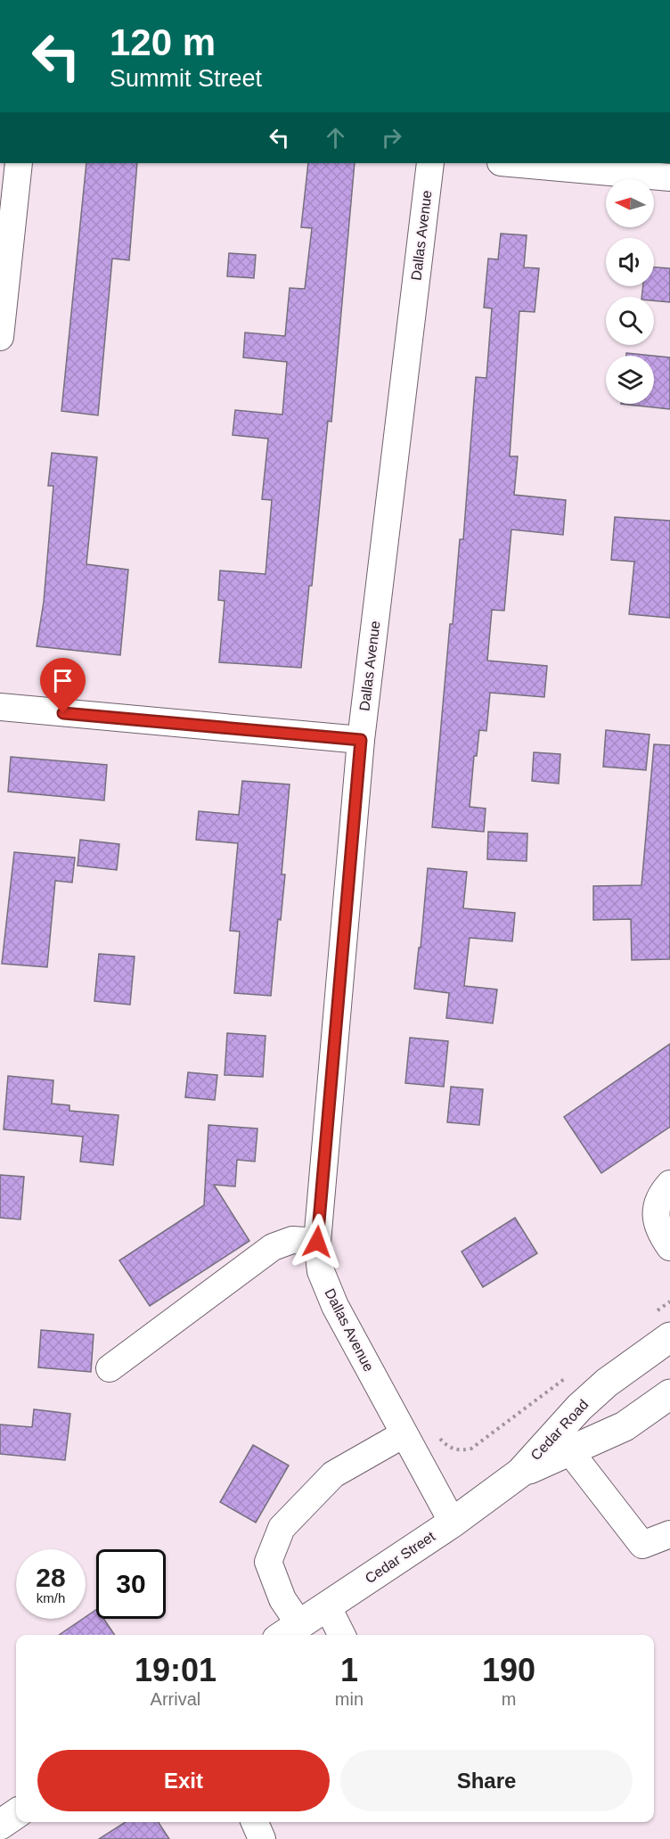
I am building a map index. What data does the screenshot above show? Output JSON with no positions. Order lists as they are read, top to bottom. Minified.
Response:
{"streets":{"main road":["Cedar Road","Cedar Street"],"street":["Dallas Avenue"]},"crossings":[["Dallas Avenue","Cedar Street"],["Cedar Road","Cedar Street"]],"north":"left","page":{"turn":["120 m","Summit Street"],"speed":"28 km/h","limit":"30","eta":["19:01","Arrival","1","min","190","m"],"buttons":["Exit","Share"]}}
